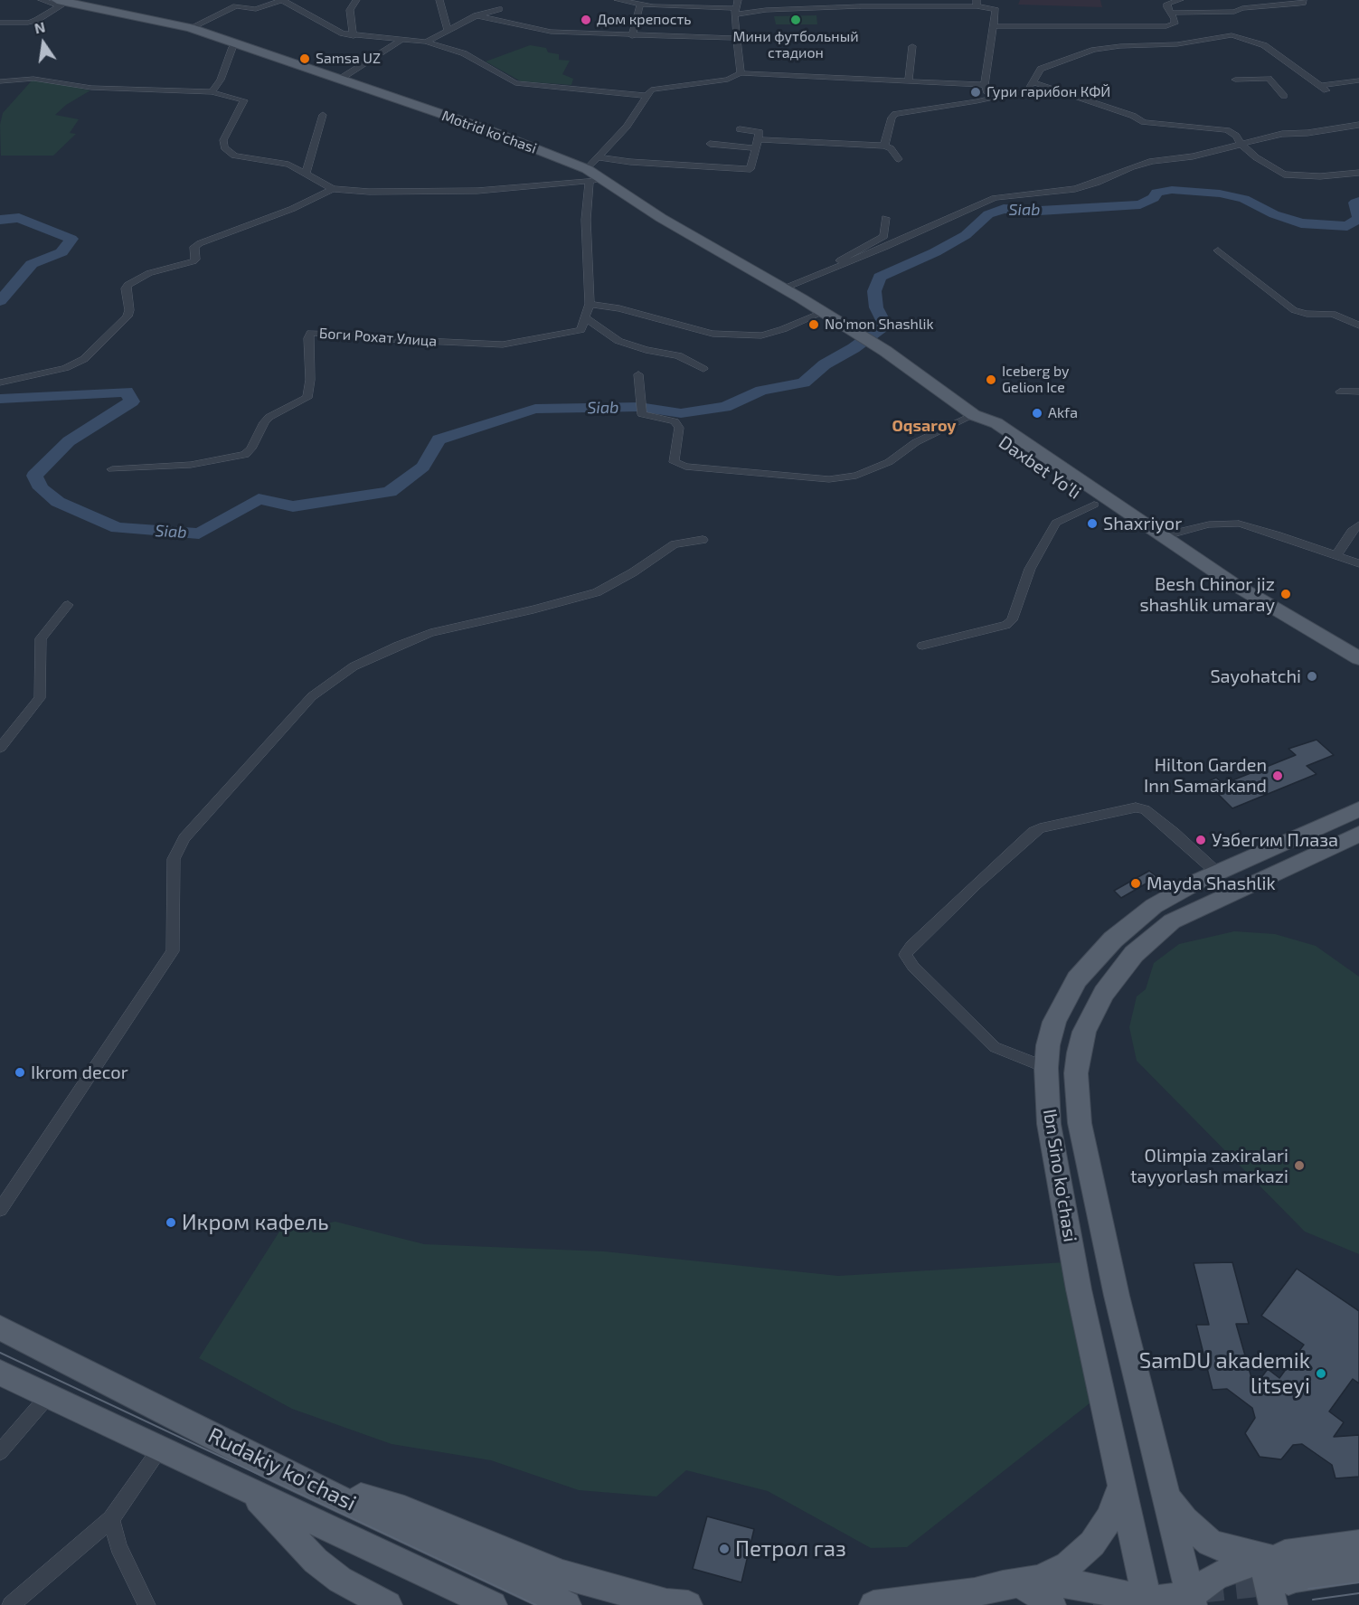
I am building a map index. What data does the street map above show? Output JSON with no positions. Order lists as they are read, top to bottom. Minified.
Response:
{"streets":{"main road":["Motrid ko'chasi","Daxbet Yo'li","Ibn Sino ko'chasi","Rudakiy ko'chasi"],"street":["Боги Рохат Улица"]},"crossings":[["Motrid ko'chasi","Daxbet Yo'li"]],"districts":["Oqsaroy"],"water":["Siab"],"places":["Дом крепость","Мини футбольный стадион","Samsa UZ","Гури гарибон КФЙ","No'mon Shashlik","Iceberg by Gelion Ice","Akfa","Shaxriyor","Besh Chinor jiz shashlik umaray","Sayohatchi","Hilton Garden Inn Samarkand","Узбегим Плаза","Mayda Shashlik","Ikrom decor","Olimpia zaxiralari tayyorlash markazi","Икром кафель","SamDU akademik litseyi","Петрол газ"],"north":"top"}
